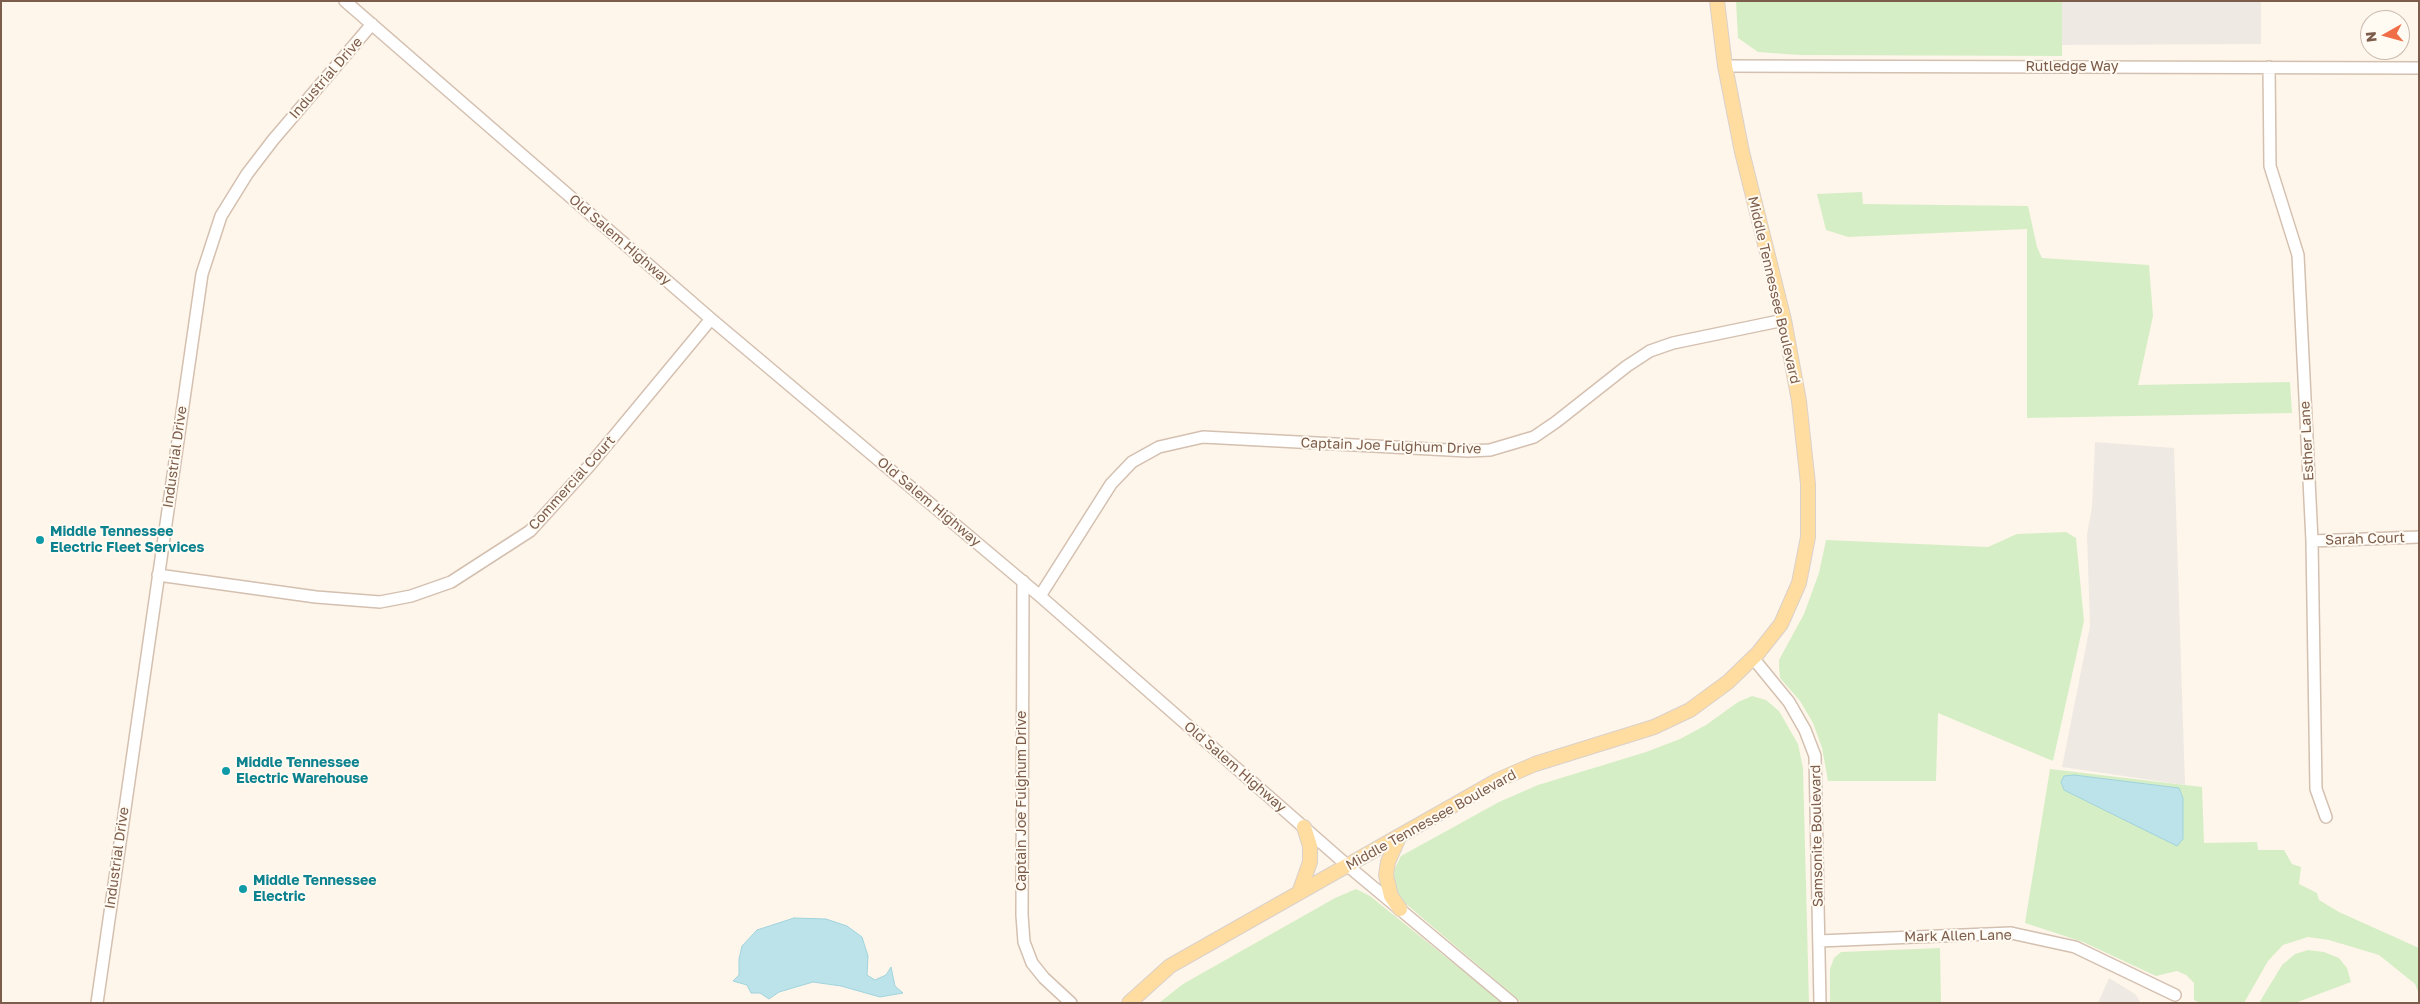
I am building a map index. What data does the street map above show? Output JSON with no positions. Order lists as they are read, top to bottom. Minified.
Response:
{"streets":{"main road":["Middle Tennessee Boulevard"],"street":["Rutledge Way","Industrial Drive","Old Salem Highway","Esther Lane","Captain Joe Fulghum Drive","Commercial Court","Sarah Court","Samsonite Boulevard","Mark Allen Lane"]},"crossings":[["Rutledge Way","Middle Tennessee Boulevard"],["Rutledge Way","Esther Lane"],["Industrial Drive","Old Salem Highway"],["Industrial Drive","Commercial Court"],["Old Salem Highway","Middle Tennessee Boulevard"],["Old Salem Highway","Captain Joe Fulghum Drive"],["Old Salem Highway","Commercial Court"],["Middle Tennessee Boulevard","Captain Joe Fulghum Drive"],["Middle Tennessee Boulevard","Samsonite Boulevard"],["Esther Lane","Sarah Court"],["Samsonite Boulevard","Mark Allen Lane"]],"places":["Middle Tennessee Electric Fleet Services","Middle Tennessee Electric Warehouse","Middle Tennessee Electric"],"north":"left"}
